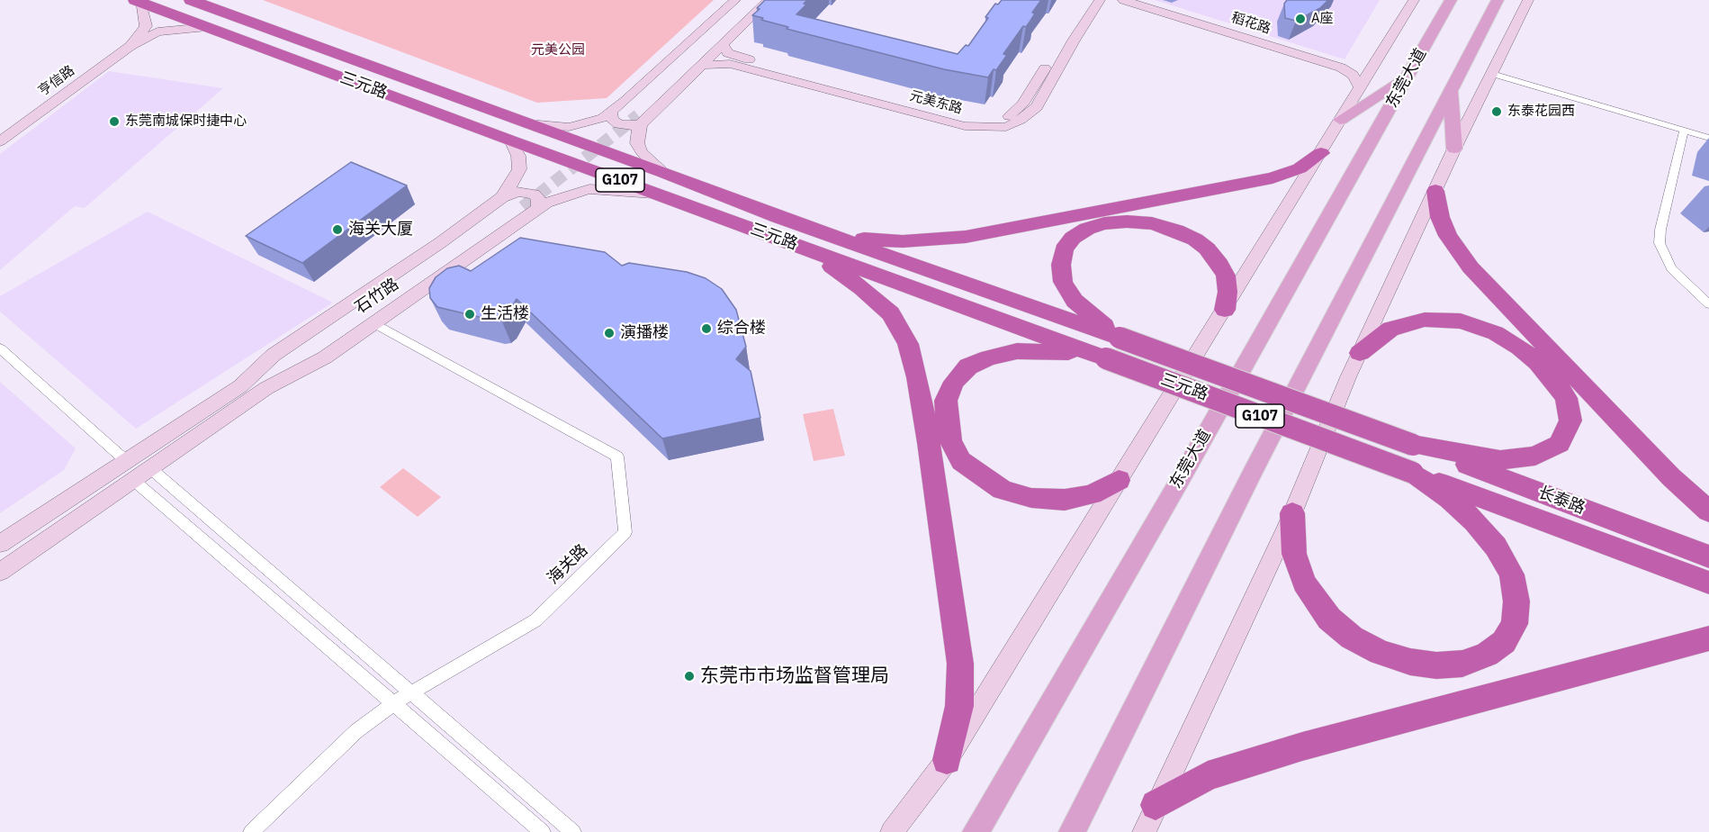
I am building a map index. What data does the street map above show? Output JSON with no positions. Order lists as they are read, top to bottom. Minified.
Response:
{"streets":{"highway":["三元路","G107","长泰路"],"main road":["东莞大道"],"street":["稻花路","亨信路","元美东路","石竹路","海关路"]},"crossings":[["三元路","长泰路"]],"parks":["元美公园"],"places":["A座","东泰花园西","东莞南城保时捷中心","海关大厦","生活楼","综合楼","演播楼","东莞市市场监督管理局"]}
